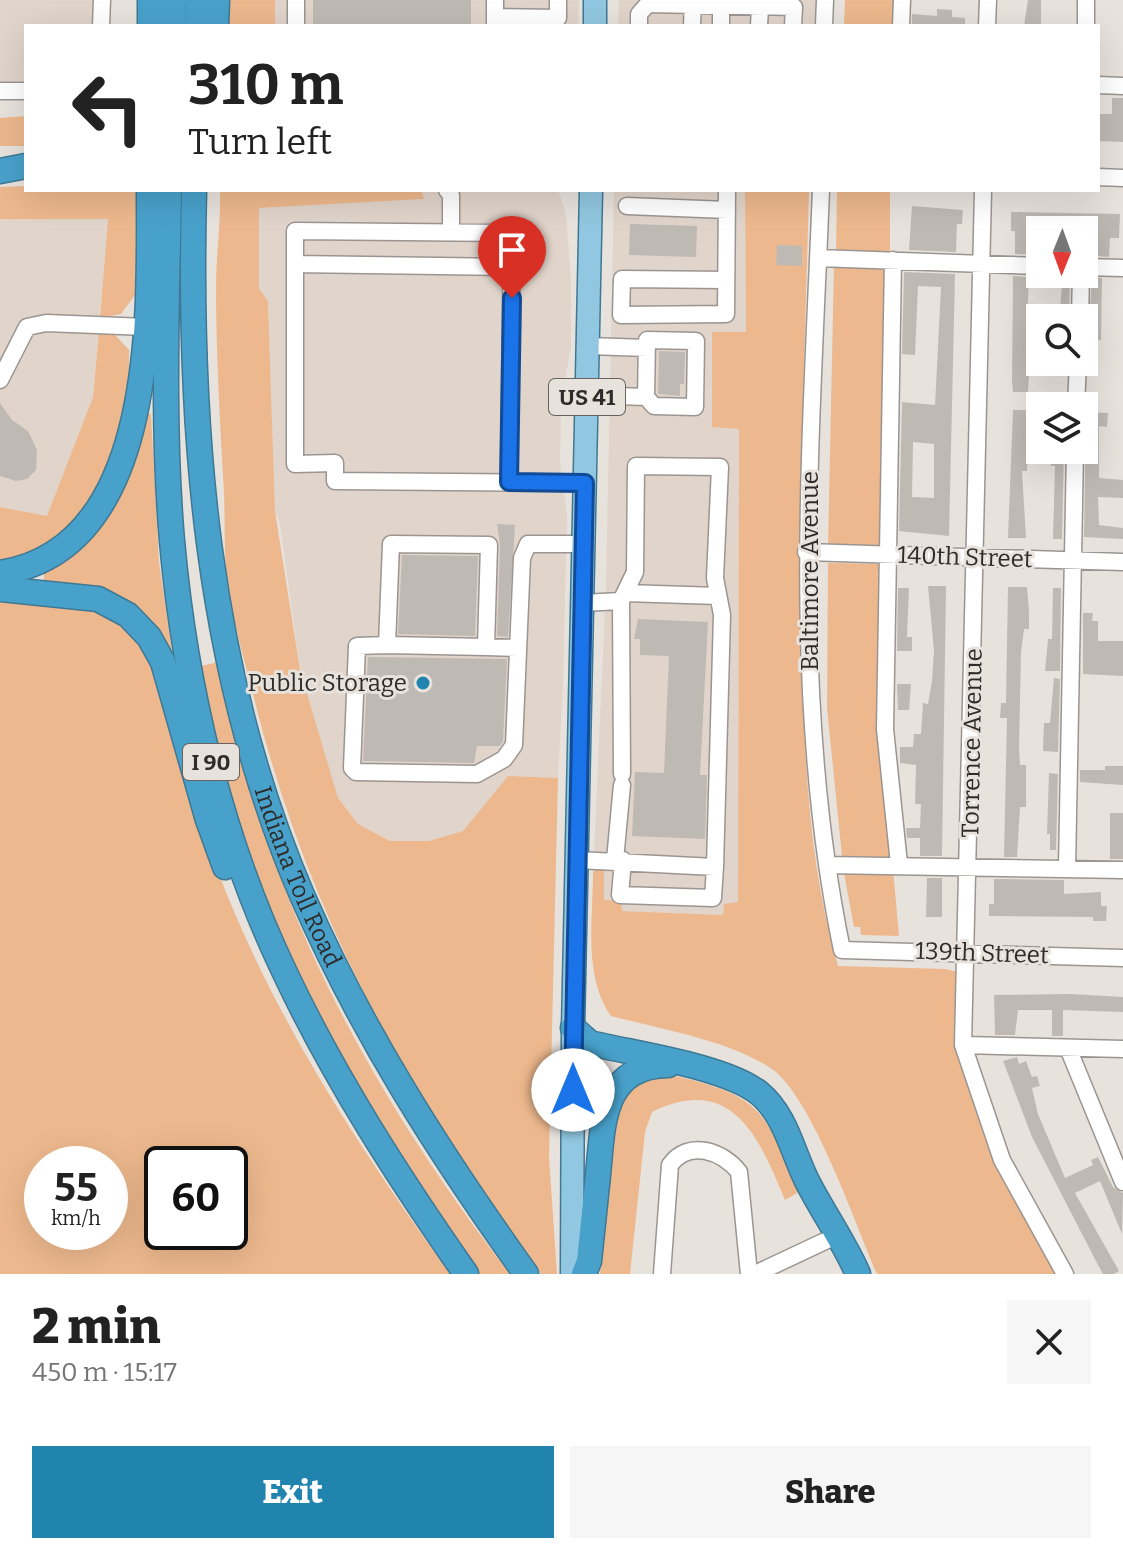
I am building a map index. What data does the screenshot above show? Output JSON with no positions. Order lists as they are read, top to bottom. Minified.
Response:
{"streets":{"highway":["I 90","Indiana Toll Road"],"main road":["US 41"],"street":["140th Street","Baltimore Avenue","Torrence Avenue","139th Street"]},"crossings":[["140th Street","Baltimore Avenue"],["140th Street","Torrence Avenue"],["Baltimore Avenue","139th Street"],["Torrence Avenue","139th Street"]],"places":["Public Storage"],"north":"bottom","page":{"turn":["310 m","Turn left"],"speed":"55 km/h","limit":"60","heading":["2 min","450 m · 15:17"],"buttons":["Exit","Share"]}}
